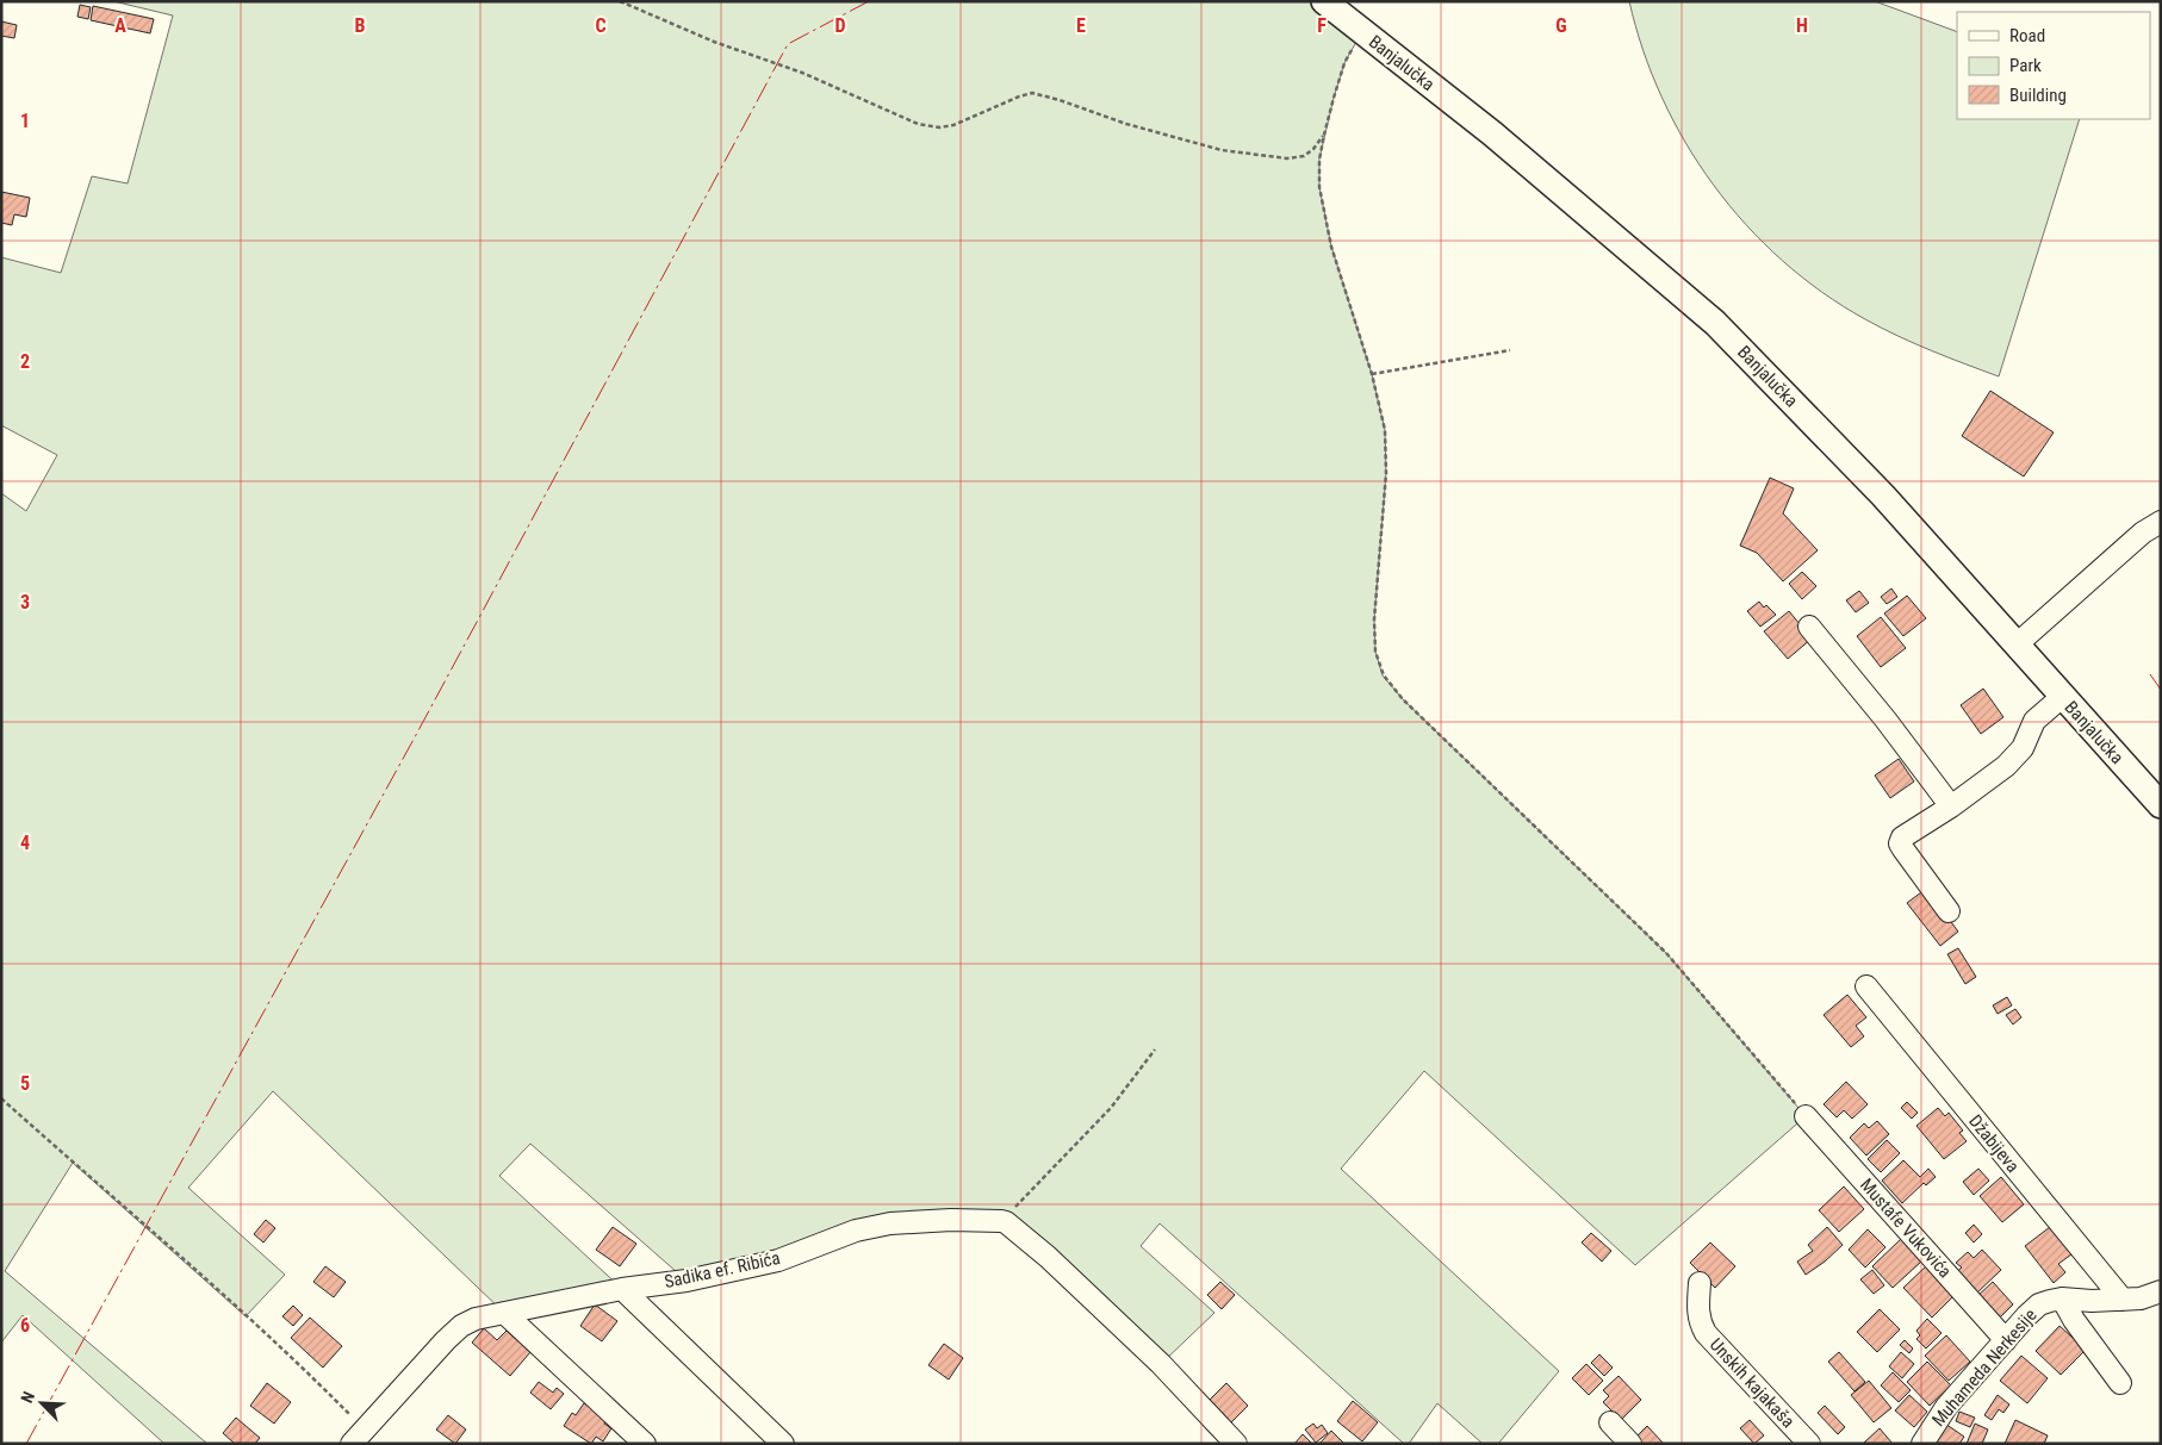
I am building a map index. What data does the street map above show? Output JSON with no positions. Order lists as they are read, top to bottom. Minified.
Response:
{"streets":{"main road":["Banjalučka"],"street":["Džabijeva","Mustafe Vukovića","Sadika ef. Ribića","Muhameda Nerkesije","Unskih kajakaša"]},"crossings":[["Džabijeva","Muhameda Nerkesije"],["Mustafe Vukovića","Muhameda Nerkesije"]],"legend":["Road","Park","Building"],"north":"top left","grid":{"columns":["A","B","C","D","E","F","G","H"],"rows":["1","2","3","4","5","6"]}}
